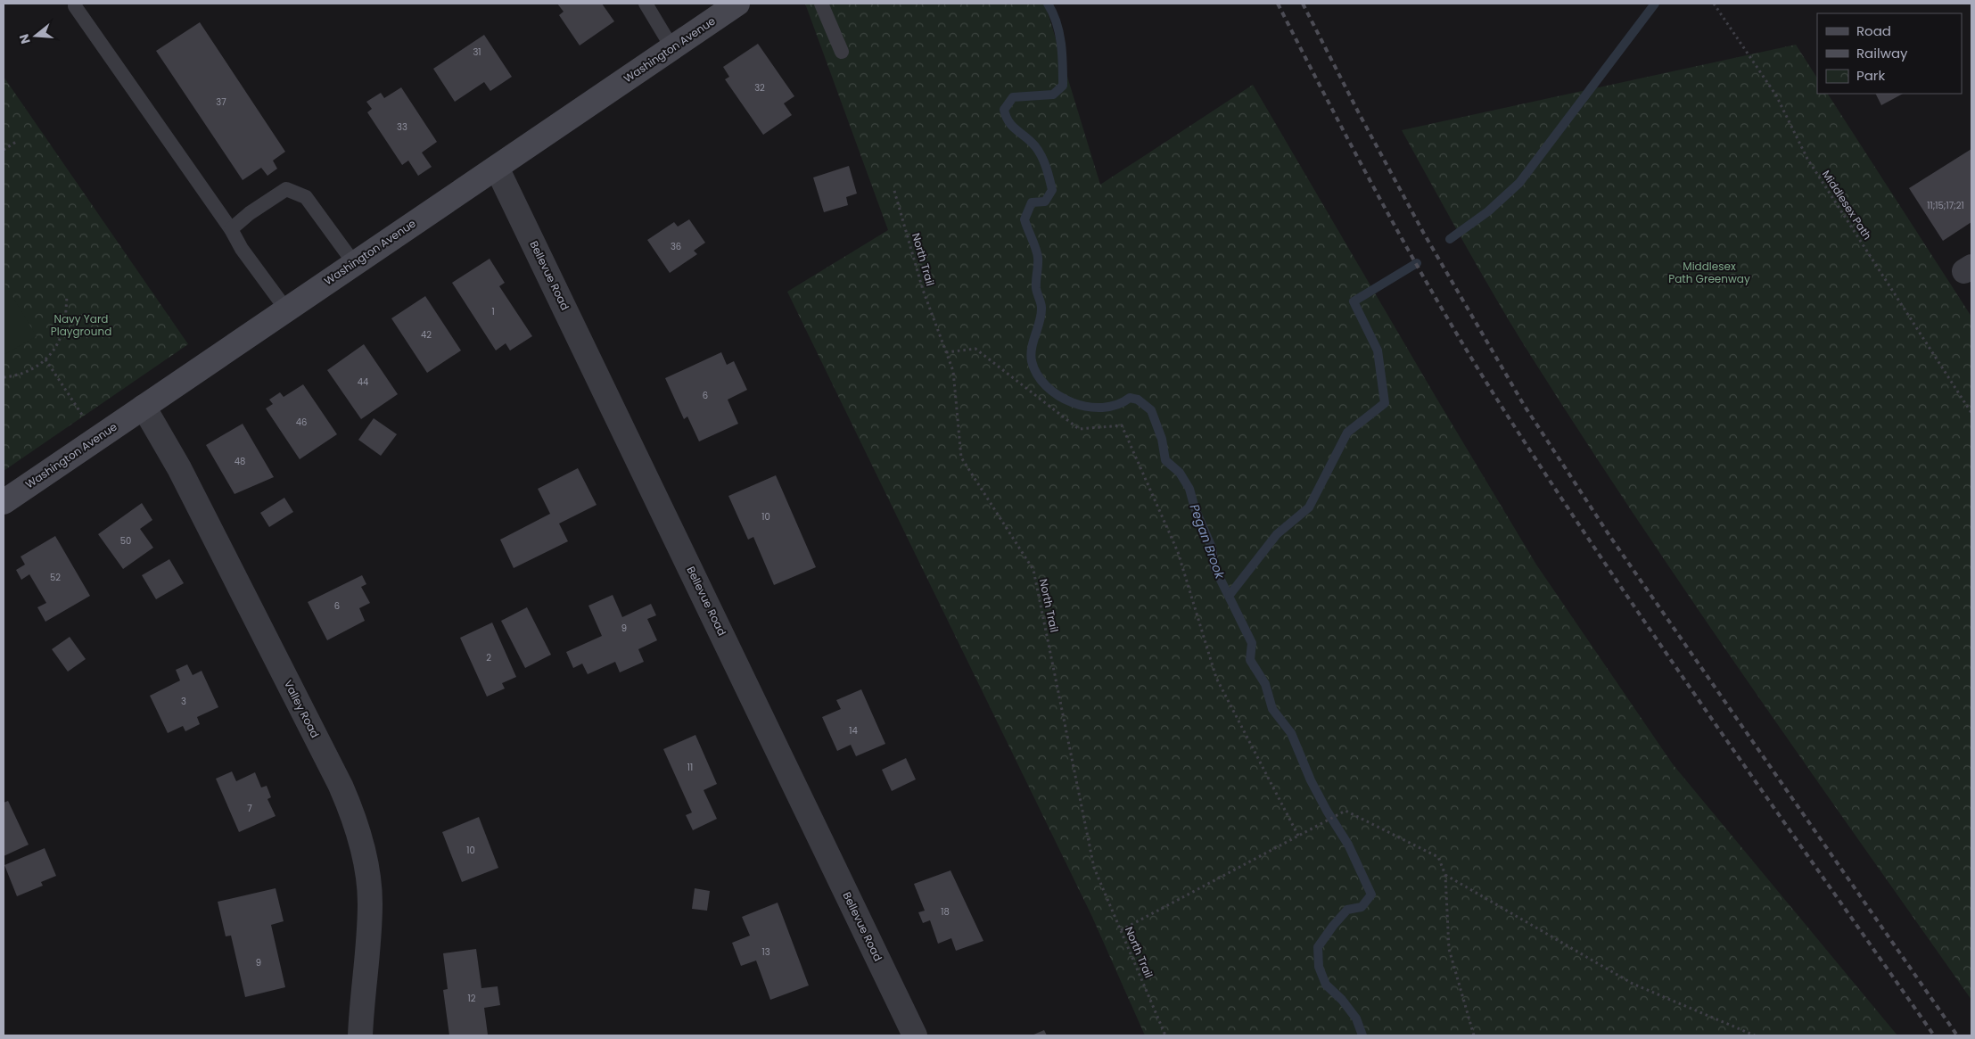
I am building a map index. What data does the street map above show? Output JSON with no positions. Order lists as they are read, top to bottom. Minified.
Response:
{"streets":{"street":["Washington Avenue","Bellevue Road","Valley Road"],"path":["Middlesex Path","North Trail"]},"crossings":[["Washington Avenue","Bellevue Road"],["Washington Avenue","Valley Road"]],"water":["Pegan Brook"],"parks":["Middlesex Path Greenway","Navy Yard Playground"],"house_numbers":["31","32","37","33","11;15;17;21","36","1","42","44","6","46","48","10","50","52","6","9","2","3","14","11","7","10","18","13","9","12"],"legend":["Road","Railway","Park"],"north":"left"}
